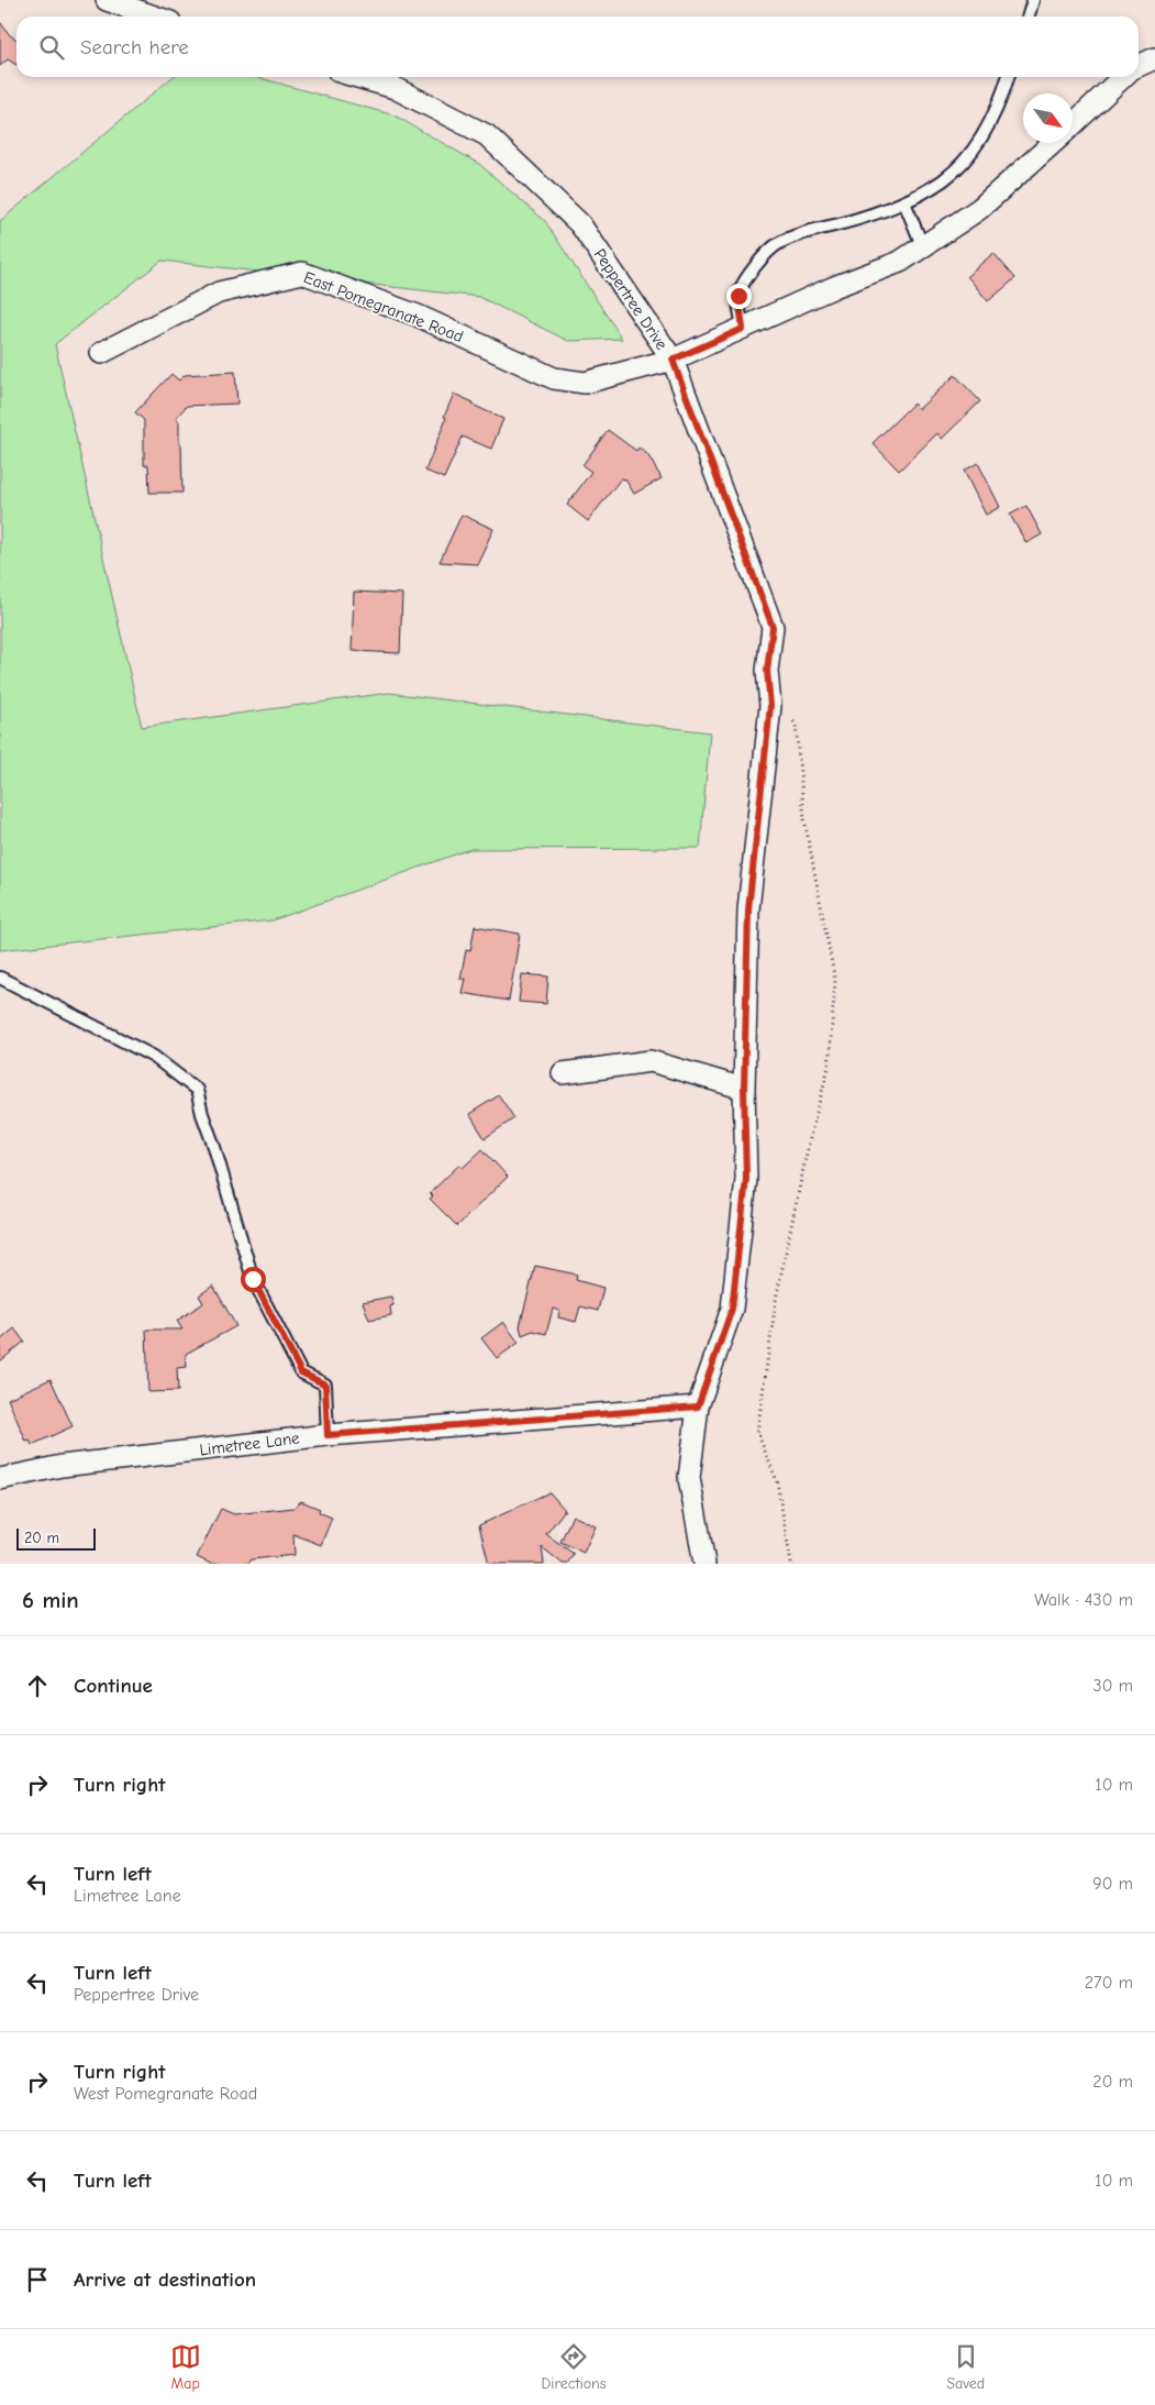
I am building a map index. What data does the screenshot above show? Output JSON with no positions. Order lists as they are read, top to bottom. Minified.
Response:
{"streets":{"street":["Peppertree Drive","East Pomegranate Road","Limetree Lane"]},"crossings":[["Peppertree Drive","East Pomegranate Road"],["Peppertree Drive","Limetree Lane"]],"scale_bar":"20 m","north":"bottom right","page":{"search":"Search here","scale":"20 m","heading":["6 min","Walk · 430 m"],"list":[["Continue","30 m"],["Turn right","10 m"],["Turn left","Limetree Lane","90 m"],["Turn left","Peppertree Drive","270 m"],["Turn right","West Pomegranate Road","20 m"],["Turn left","10 m"],"Arrive at destination"],"nav":["Map","Directions","Saved"]}}
